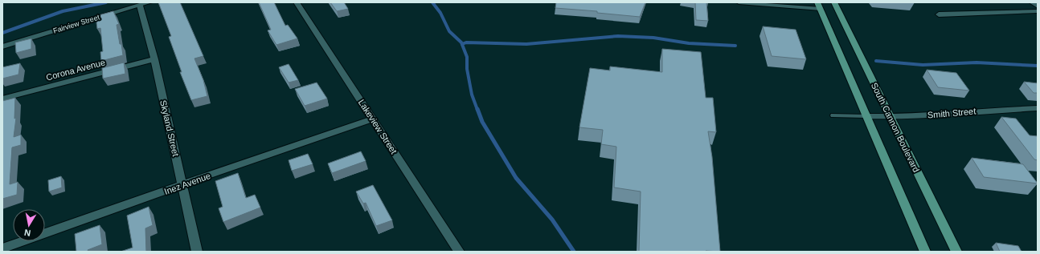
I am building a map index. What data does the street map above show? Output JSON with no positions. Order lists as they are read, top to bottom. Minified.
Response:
{"streets":{"main road":["South Cannon Boulevard"],"street":["Fairview Street","Corona Avenue","Smith Street","Lakeview Street","Skyland Street","Inez Avenue"]},"crossings":[["Fairview Street","Skyland Street"],["Corona Avenue","Skyland Street"],["Smith Street","South Cannon Boulevard"],["Lakeview Street","Inez Avenue"],["Skyland Street","Inez Avenue"]],"north":"bottom"}
